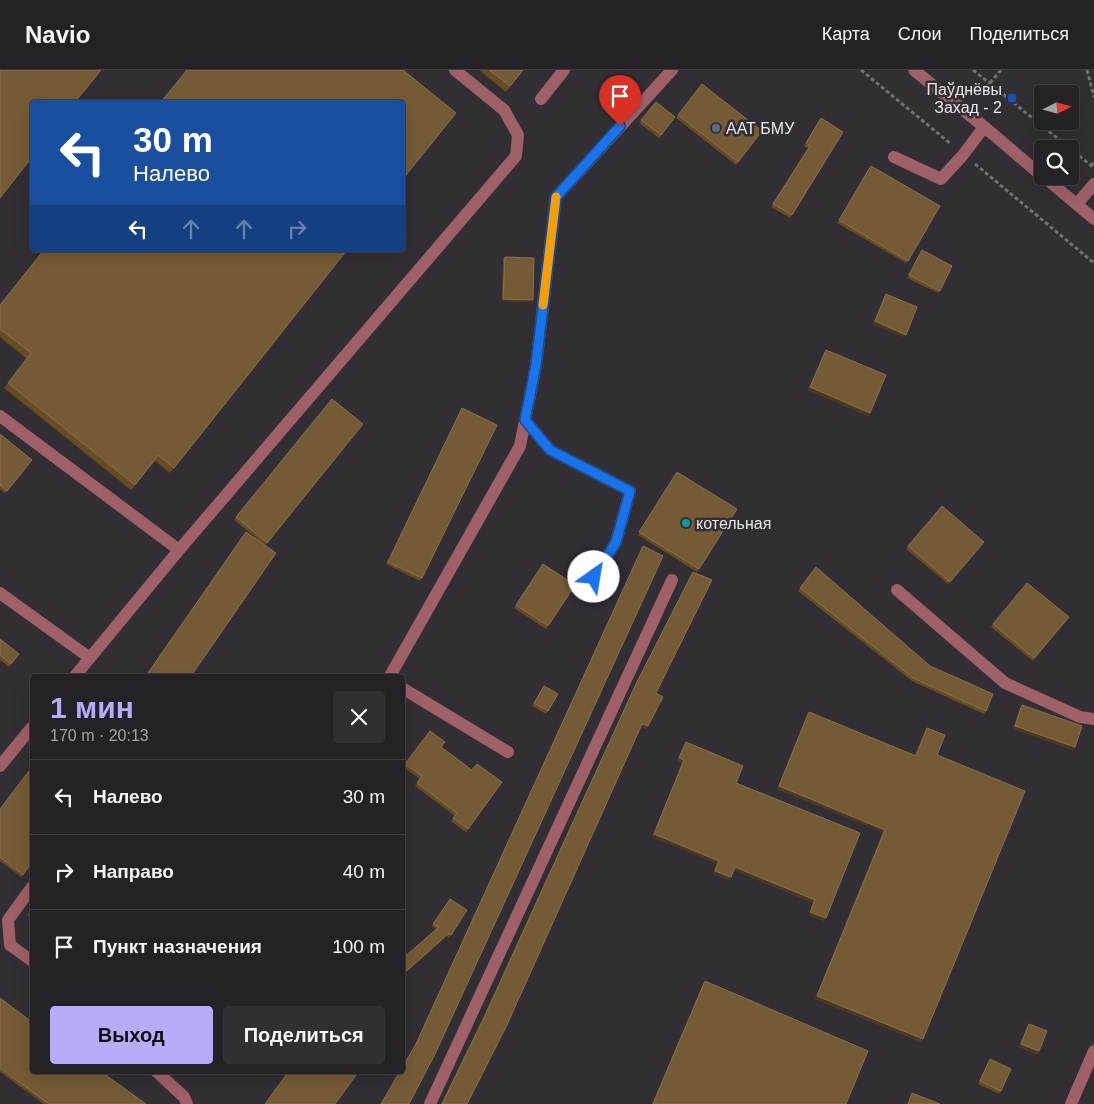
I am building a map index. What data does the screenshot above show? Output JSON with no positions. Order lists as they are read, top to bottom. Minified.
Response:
{"places":{"transit":["Паўднёвы Захад - 2"],"other":["ААТ БМУ","котельная"]},"north":"right","page":{"header":"Navio","nav":["Карта","Слои","Поделиться"],"turn":["30 m","Налево"],"heading":["1 мин","170 m · 20:13"],"list":[{"name":"Налево","value":"30 m"},{"name":"Направо","value":"40 m"},{"name":"Пункт назначения","value":"100 m"}],"buttons":["Выход","Поделиться"]}}
